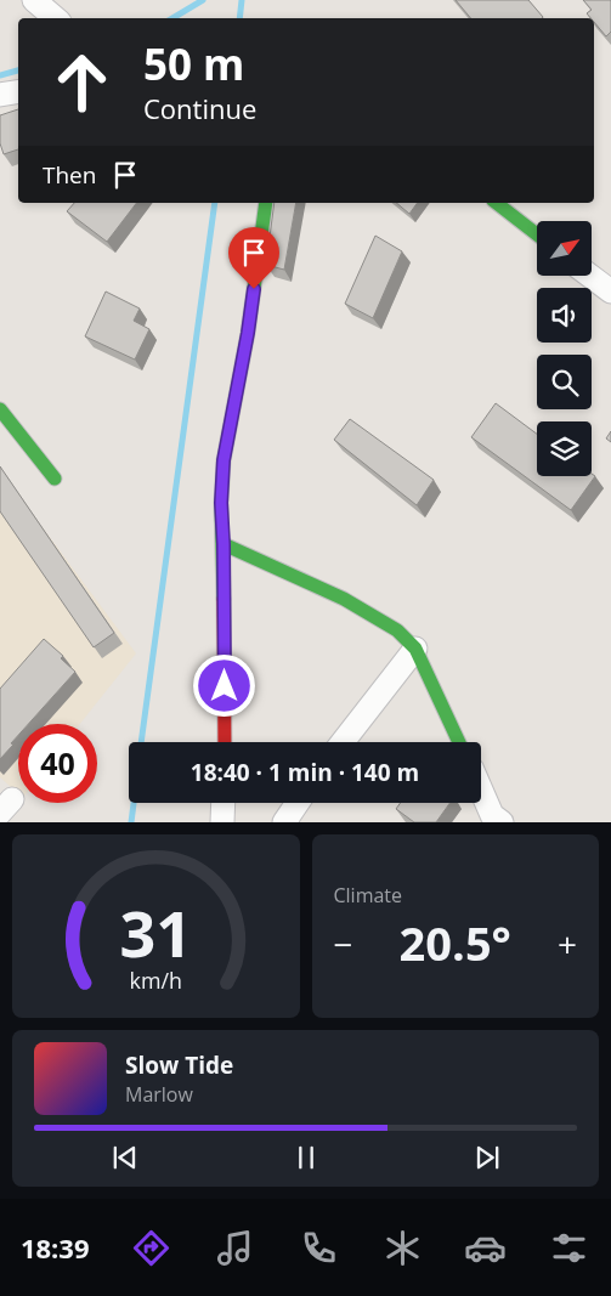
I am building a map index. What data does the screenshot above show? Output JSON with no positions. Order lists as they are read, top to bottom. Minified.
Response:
{"north":"top right","page":{"turn":["50 m","Continue"],"then":"Then","limit":"40","trip":"18:40 · 1 min · 140 m","tile":"Climate","heat":["−","20.5°","+"],"song":["Slow Tide","Marlow"],"tabs":"18:39","gauge":["31","km/h"]}}
